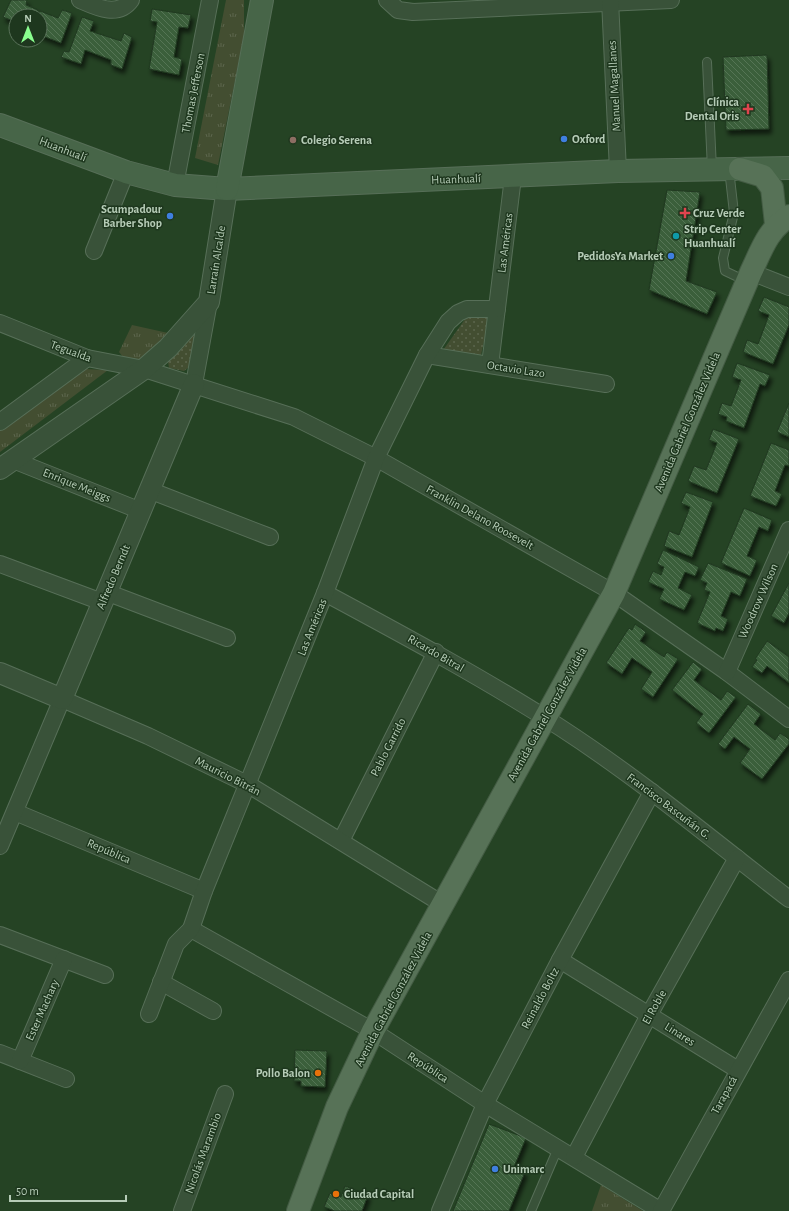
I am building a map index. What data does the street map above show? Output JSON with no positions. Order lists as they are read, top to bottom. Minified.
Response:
{"streets":{"main road":["Huanhualí","Larraín Alcalde","Avenida Gabriel González Videla"],"street":["Manuel Magallanes","Thomas Jefferson","Las Américas","Tegualda","Octavio Lazo","Enrique Meiggs","Franklin Delano Roosevelt","Alfredo Berndt","Woodrow Wilson","Ricardo Bitral","Pablo Garrido","Mauricio Bitrán","Francisco Bascuñán G.","República","Reinaldo Boltz","El Roble","Ester Machary","Linares","Tarapacá","Nicolás Marambio"]},"crossings":[["Manuel Magallanes","Huanhualí"],["Thomas Jefferson","Huanhualí"],["Huanhualí","Las Américas"],["Huanhualí","Larraín Alcalde"],["Las Américas","Octavio Lazo"],["Las Américas","Franklin Delano Roosevelt"],["Las Américas","Ricardo Bitral"],["Las Américas","Mauricio Bitrán"],["Las Américas","República"],["Larraín Alcalde","Tegualda"],["Larraín Alcalde","Enrique Meiggs"],["Larraín Alcalde","Franklin Delano Roosevelt"],["Larraín Alcalde","Alfredo Berndt"],["Tegualda","Franklin Delano Roosevelt"],["Avenida Gabriel González Videla","Franklin Delano Roosevelt"],["Avenida Gabriel González Videla","Ricardo Bitral"],["Avenida Gabriel González Videla","Mauricio Bitrán"],["Avenida Gabriel González Videla","Francisco Bascuñán G."],["Avenida Gabriel González Videla","República"],["Enrique Meiggs","Alfredo Berndt"],["Franklin Delano Roosevelt","Alfredo Berndt"],["Franklin Delano Roosevelt","Woodrow Wilson"],["Alfredo Berndt","Mauricio Bitrán"],["Alfredo Berndt","República"],["Ricardo Bitral","Pablo Garrido"],["Ricardo Bitral","Francisco Bascuñán G."],["Pablo Garrido","Mauricio Bitrán"],["Francisco Bascuñán G.","Reinaldo Boltz"],["Francisco Bascuñán G.","El Roble"],["República","Reinaldo Boltz"],["República","El Roble"],["República","Tarapacá"],["Reinaldo Boltz","Linares"],["El Roble","Linares"],["Linares","Tarapacá"]],"places":{"health":["Clínica Dental Oris","Cruz Verde"],"other":["Oxford","Colegio Serena","Scumpadour Barber Shop","Strip Center Huanhualí","PedidosYa Market","Pollo Balon","Unimarc","Ciudad Capital"]},"scale_bar":"50 m","north":"top"}
